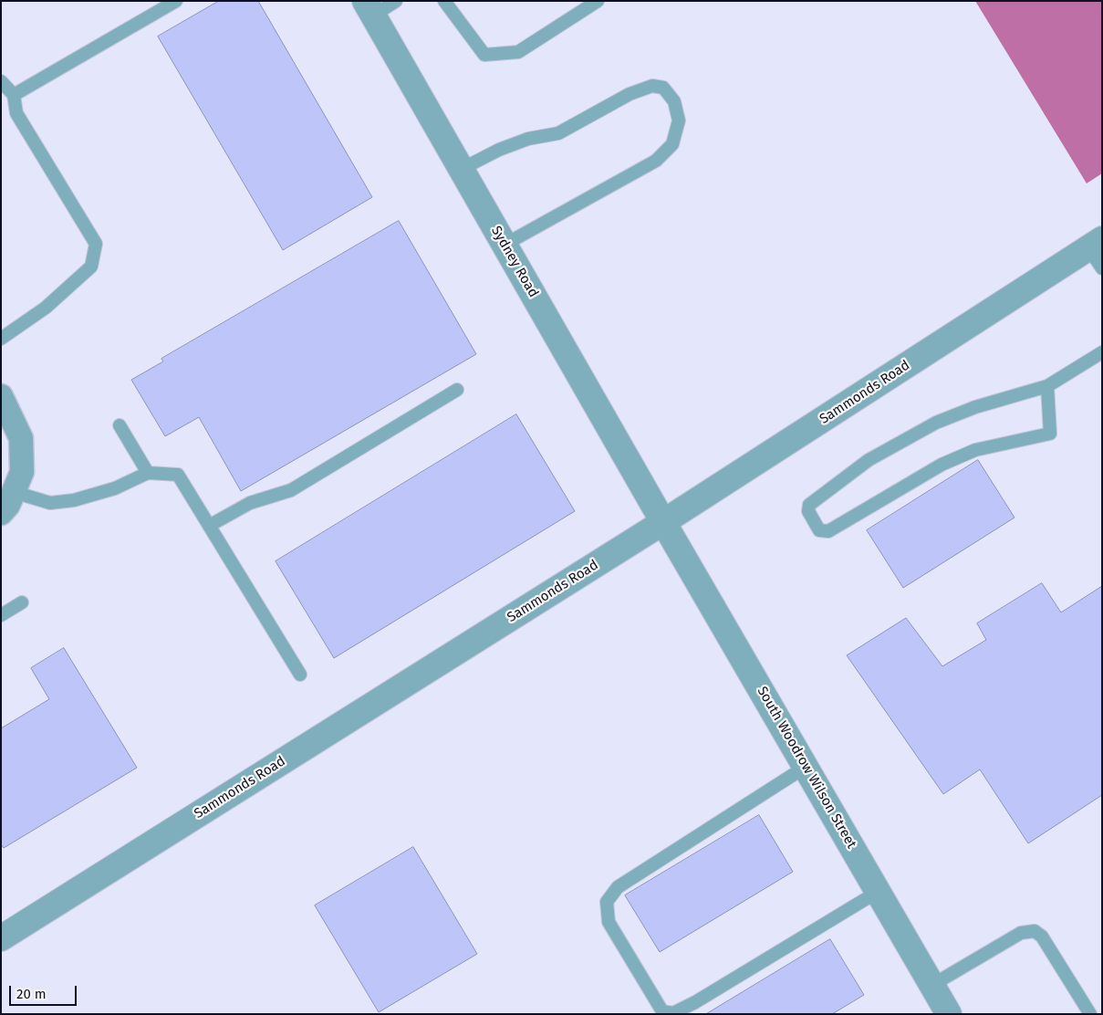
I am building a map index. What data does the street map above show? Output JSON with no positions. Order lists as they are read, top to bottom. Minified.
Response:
{"streets":{"street":["Sydney Road","Sammonds Road","South Woodrow Wilson Street"]},"crossings":[["Sydney Road","Sammonds Road"],["Sydney Road","South Woodrow Wilson Street"],["Sammonds Road","South Woodrow Wilson Street"]],"scale_bar":"20 m"}
